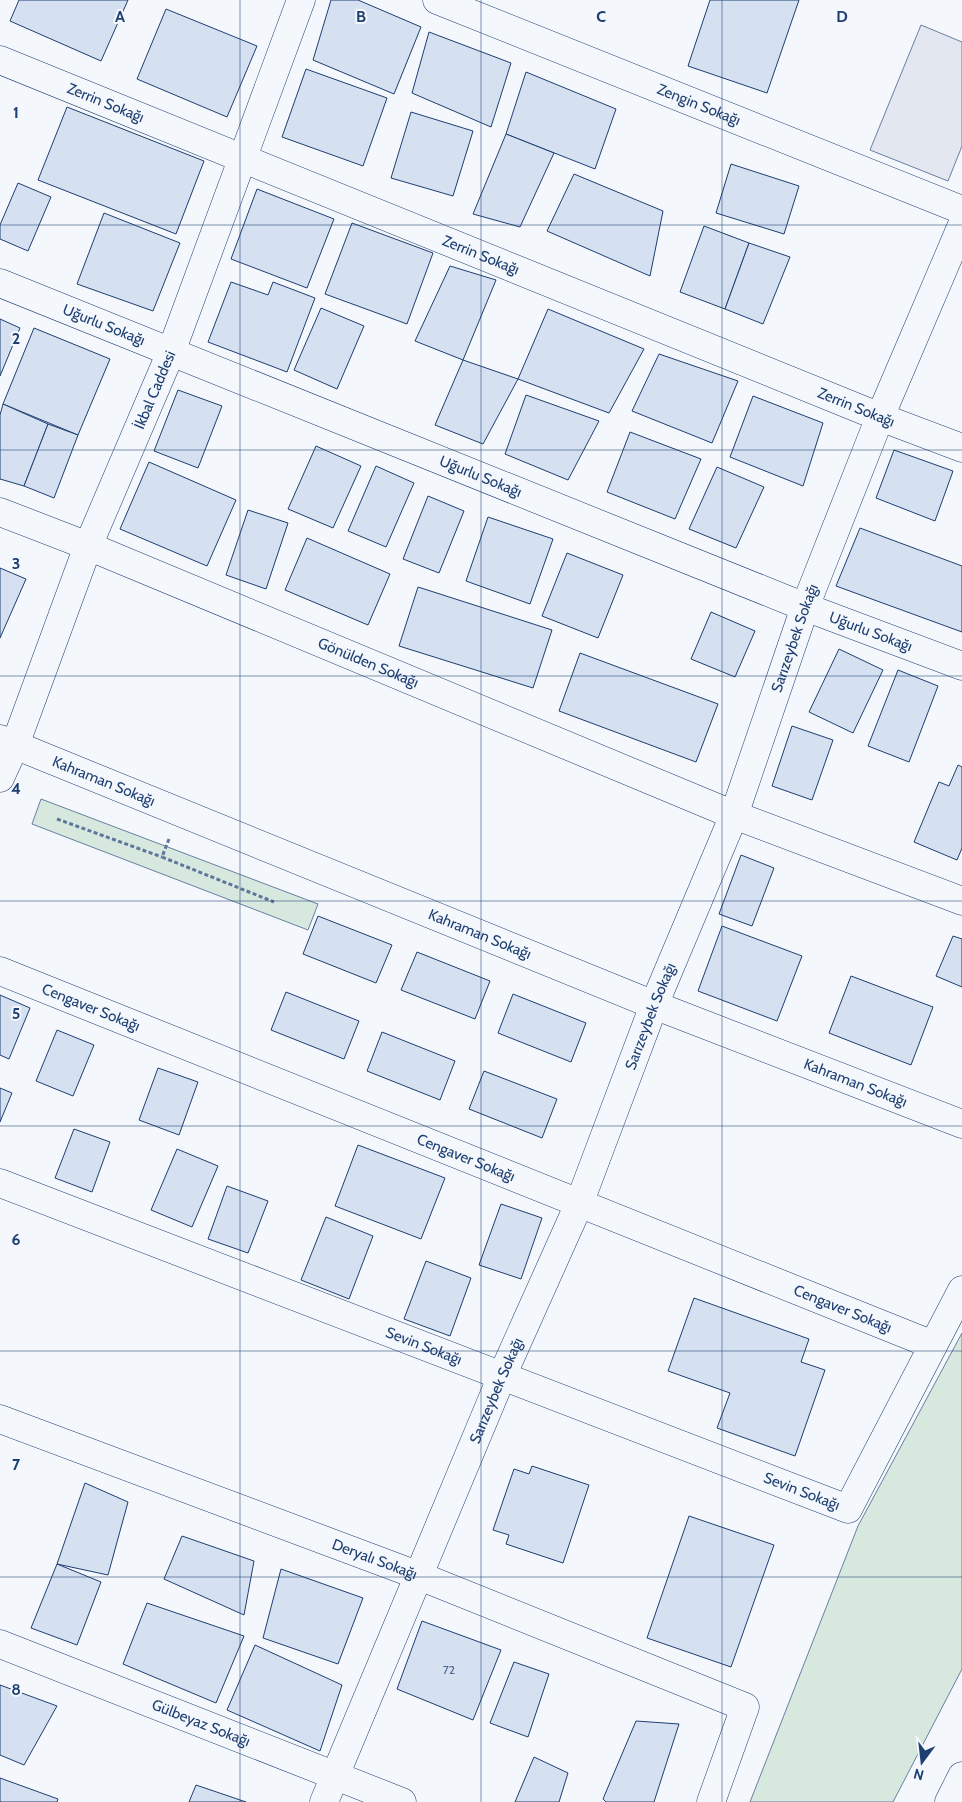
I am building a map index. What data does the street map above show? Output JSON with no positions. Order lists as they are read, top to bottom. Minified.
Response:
{"streets":{"main road":["Zerrin Sokağı","Zengin Sokağı","Uğurlu Sokağı","İkbal Caddesi","Sarızeybek Sokağı","Gönülden Sokağı","Kahraman Sokağı","Cengaver Sokağı","Sevin Sokağı","Deryalı Sokağı","Gülbeyaz Sokağı"]},"crossings":[["Zerrin Sokağı","İkbal Caddesi"],["Zerrin Sokağı","Sarızeybek Sokağı"],["Uğurlu Sokağı","İkbal Caddesi"],["Uğurlu Sokağı","Sarızeybek Sokağı"],["İkbal Caddesi","Gönülden Sokağı"],["İkbal Caddesi","Kahraman Sokağı"],["Sarızeybek Sokağı","Gönülden Sokağı"],["Sarızeybek Sokağı","Kahraman Sokağı"],["Sarızeybek Sokağı","Cengaver Sokağı"],["Sarızeybek Sokağı","Sevin Sokağı"],["Sarızeybek Sokağı","Deryalı Sokağı"],["Sarızeybek Sokağı","Gülbeyaz Sokağı"],["Cengaver Sokağı","Sevin Sokağı"]],"house_numbers":["72"],"north":"bottom","grid":{"columns":["A","B","C","D"],"rows":["1","2","3","4","5","6","7","8"]}}
